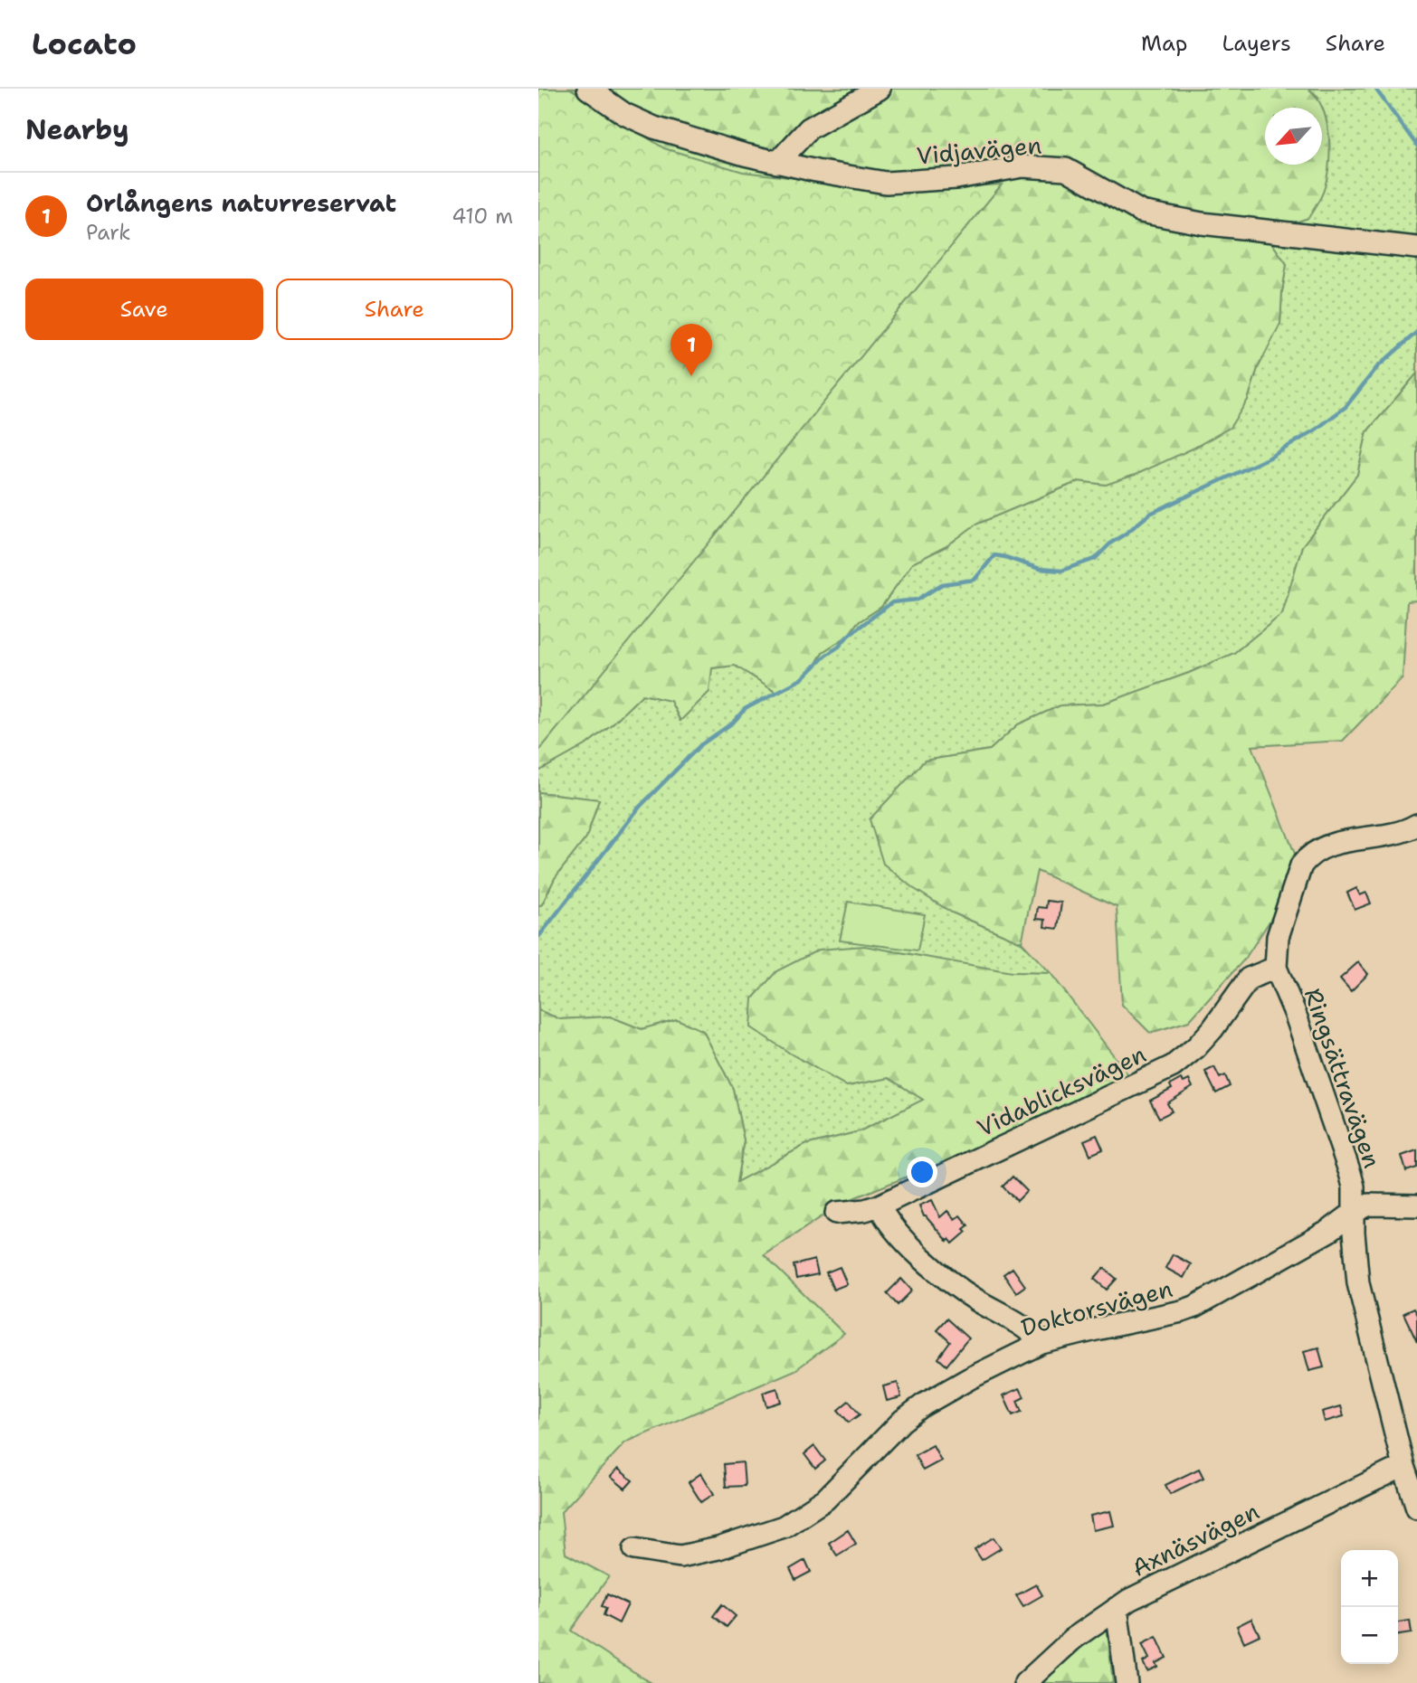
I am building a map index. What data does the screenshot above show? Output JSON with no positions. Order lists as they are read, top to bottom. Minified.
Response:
{"streets":{"street":["Vidjavägen","Ringsättravägen","Vidablicksvägen","Doktorsvägen","Axnäsvägen"]},"crossings":[["Ringsättravägen","Vidablicksvägen"],["Ringsättravägen","Doktorsvägen"],["Ringsättravägen","Axnäsvägen"]],"north":"bottom left","page":{"header":"Locato","nav":["Map","Layers","Share"],"heading":"Nearby","list":[{"mark":"1","name":"Orlångens naturreservat","note":"Park","value":"410 m"}],"buttons":["Save","Share"],"pins":"1","map_buttons":["+","−"]}}
